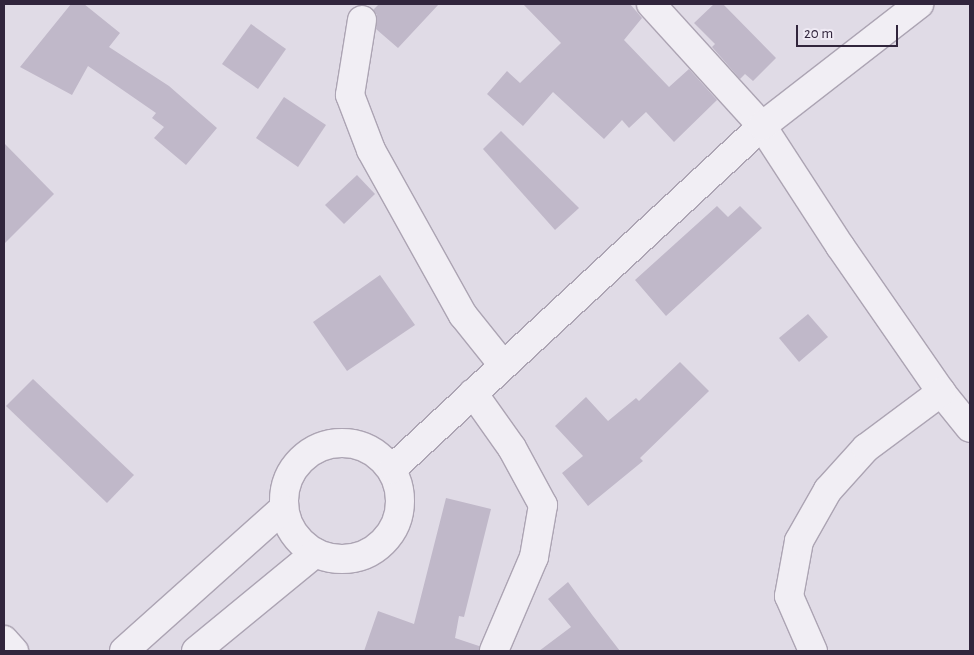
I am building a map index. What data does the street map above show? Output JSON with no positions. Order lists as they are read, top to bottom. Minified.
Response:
{"scale_bar":"20 m"}
